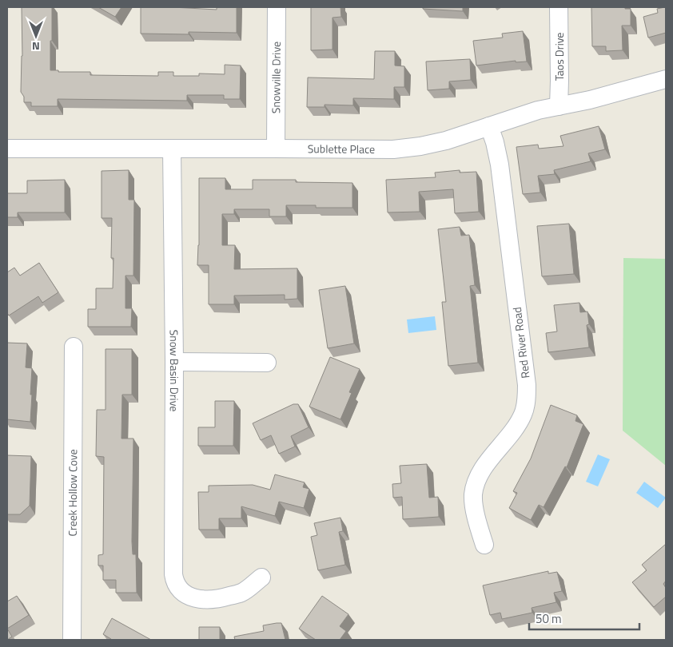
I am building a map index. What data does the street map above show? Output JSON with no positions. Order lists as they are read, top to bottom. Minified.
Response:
{"streets":{"street":["Taos Drive","Snowville Drive","Sublette Place","Red River Road","Snow Basin Drive","Creek Hollow Cove"]},"crossings":[["Taos Drive","Sublette Place"],["Snowville Drive","Sublette Place"],["Sublette Place","Red River Road"],["Sublette Place","Snow Basin Drive"]],"scale_bar":"50 m","north":"bottom"}
